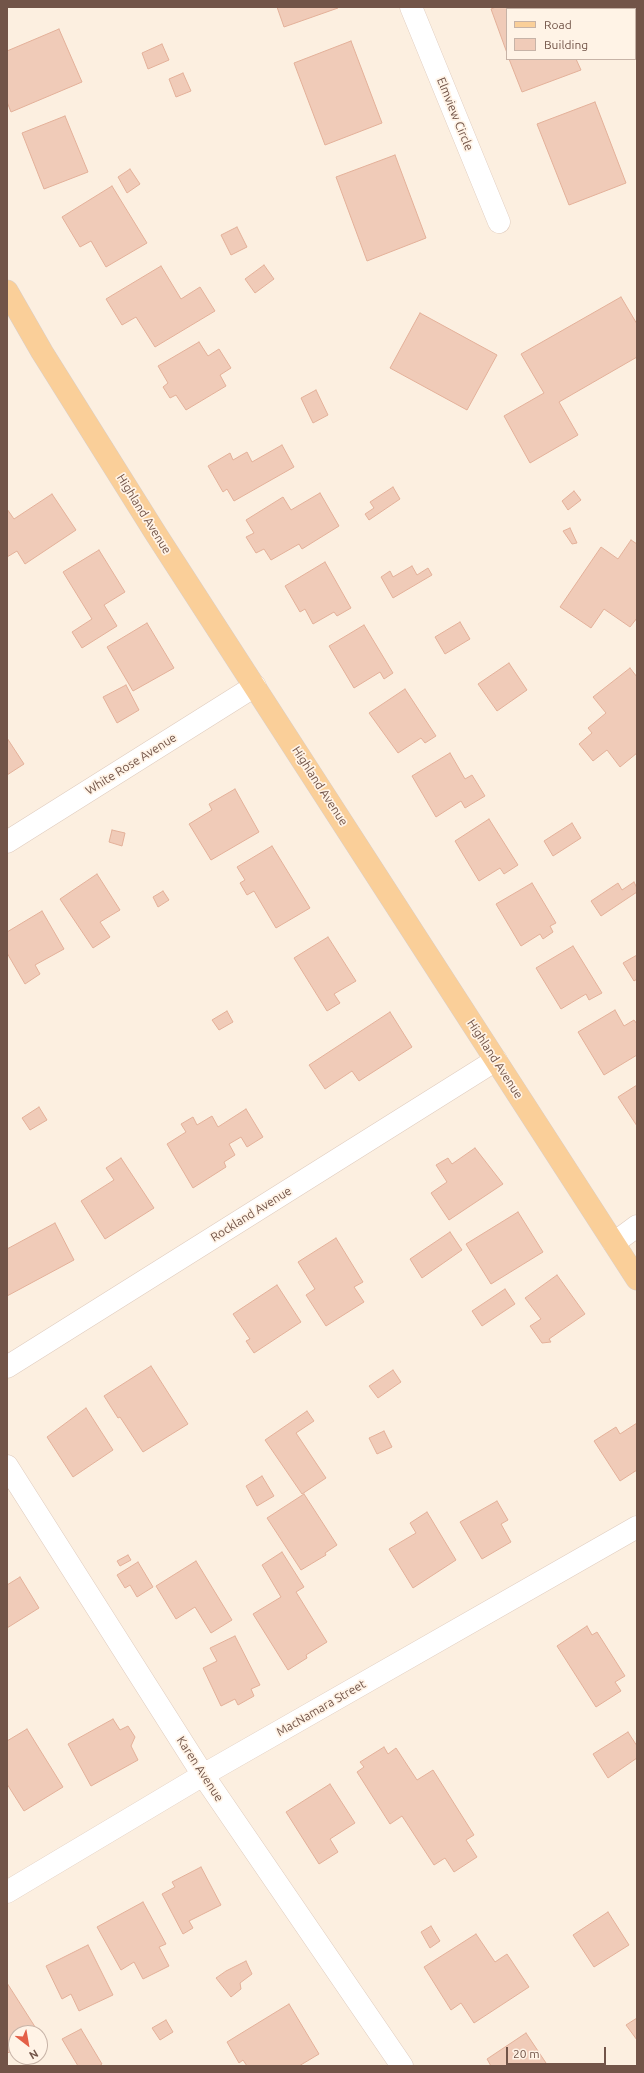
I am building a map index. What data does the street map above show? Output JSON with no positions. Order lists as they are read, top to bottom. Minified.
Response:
{"streets":{"main road":["Highland Avenue"],"street":["Elmview Circle","White Rose Avenue","Rockland Avenue","MacNamara Street","Karen Avenue"]},"crossings":[["Highland Avenue","White Rose Avenue"],["Highland Avenue","Rockland Avenue"],["MacNamara Street","Karen Avenue"]],"legend":["Road","Building"],"scale_bar":"20 m","north":"bottom right"}
